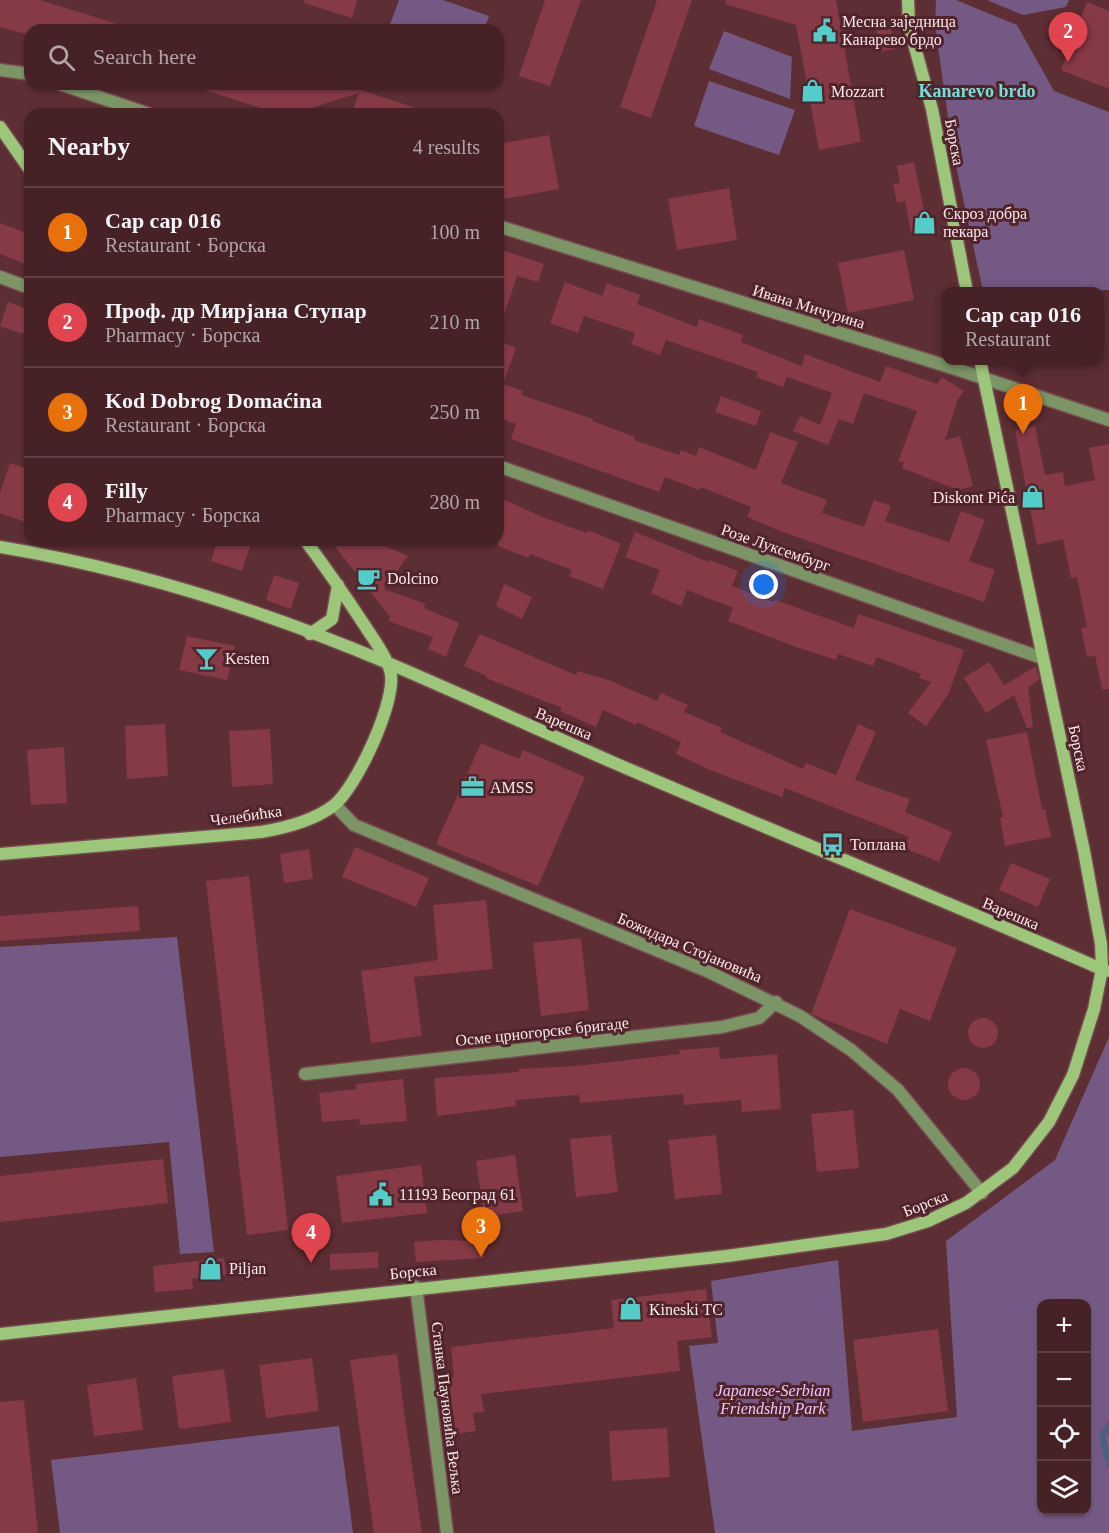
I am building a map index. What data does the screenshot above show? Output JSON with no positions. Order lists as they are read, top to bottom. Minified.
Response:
{"streets":{"main road":["Борска","Варешка","Челебићка"],"street":["Ивана Мичурина","Розе Луксембург","Божидара Стојановића","Осме црногорске бригаде","Станка Пауновића Вељка"]},"crossings":[["Борска","Ивана Мичурина"],["Борска","Розе Луксембург"],["Борска","Варешка"],["Борска","Божидара Стојановића"],["Борска","Станка Пауновића Вељка"],["Варешка","Челебићка"],["Челебићка","Божидара Стојановића"],["Божидара Стојановића","Осме црногорске бригаде"]],"districts":["Kanarevo brdo"],"parks":["Japanese-Serbian Friendship Park"],"places":{"public building":["Месна заједница Канарево брдо","11193 Београд 61"],"shop":["Mozzart","Скроз добра пекара","Diskont Pića","Piljan","Kineski TC"],"cafe":["Dolcino"],"bar":["Kesten"],"office":["AMSS"],"bus stop":["Топлана"]},"page":{"pins":["2","1","3","4"],"search":"Search here","heading":["Nearby","4 results"],"list":[{"mark":"1","name":"Cap cap 016","note":"Restaurant · Борска","value":"100 m"},{"mark":"2","name":"Проф. др Мирјана Ступар","note":"Pharmacy · Борска","value":"210 m"},{"mark":"3","name":"Kod Dobrog Domaćina","note":"Restaurant · Борска","value":"250 m"},{"mark":"4","name":"Filly","note":"Pharmacy · Борска","value":"280 m"}],"popup":["Cap cap 016","Restaurant"],"map_buttons":["+","−"]}}
